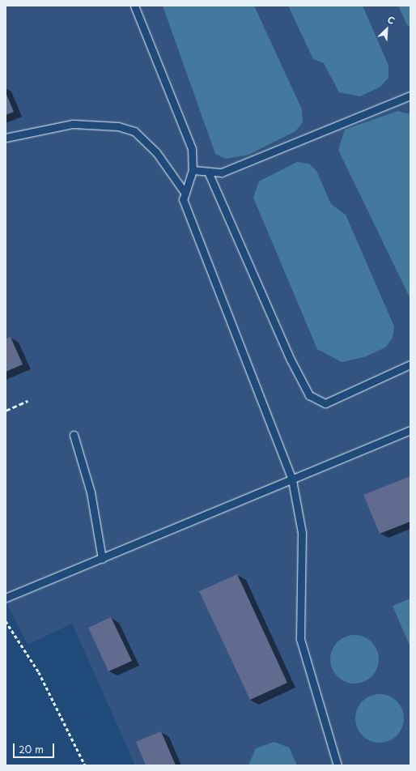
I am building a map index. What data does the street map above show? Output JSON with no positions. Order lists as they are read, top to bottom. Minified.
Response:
{"scale_bar":"20 m","north":"top right"}
